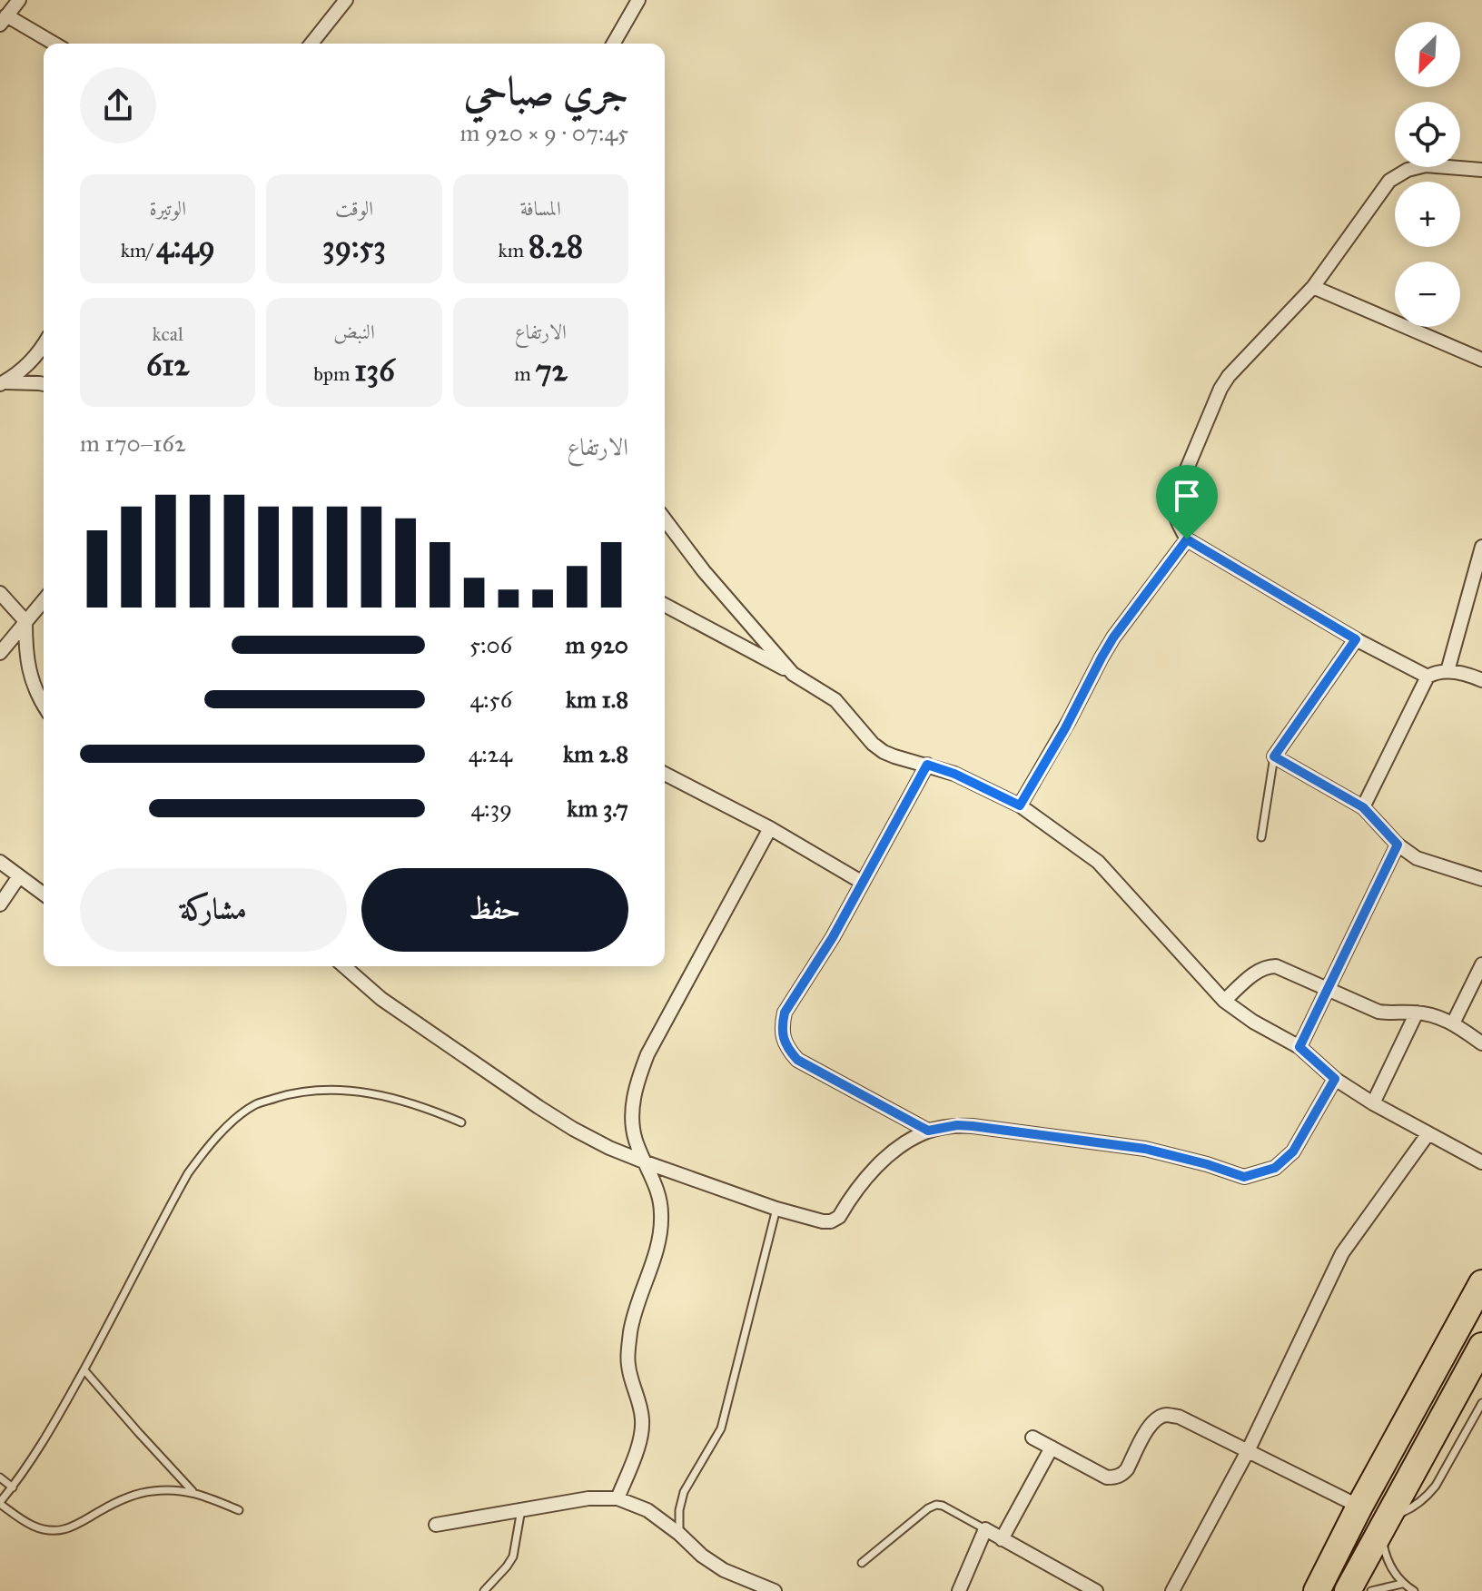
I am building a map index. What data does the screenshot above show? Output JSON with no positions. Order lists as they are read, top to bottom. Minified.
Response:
{"north":"bottom left","page":{"map_buttons":["+","−"],"heading":["جري صباحي","07:45 · 9 × 920 m"],"stats":[["المسافة","8.28 km"],["الوقت","39:53"],["الوتيرة","4:49 /km"],["الارتفاع","72 m"],["النبض","136 bpm"],["kcal","612"]],"chart":["الارتفاع","162–170 m"],"list":[{"name":"920 m","note":"5:06"},{"name":"1.8 km","note":"4:56"},{"name":"2.8 km","note":"4:24"},{"name":"3.7 km","note":"4:39"}],"buttons":["حفظ","مشاركة"]}}
